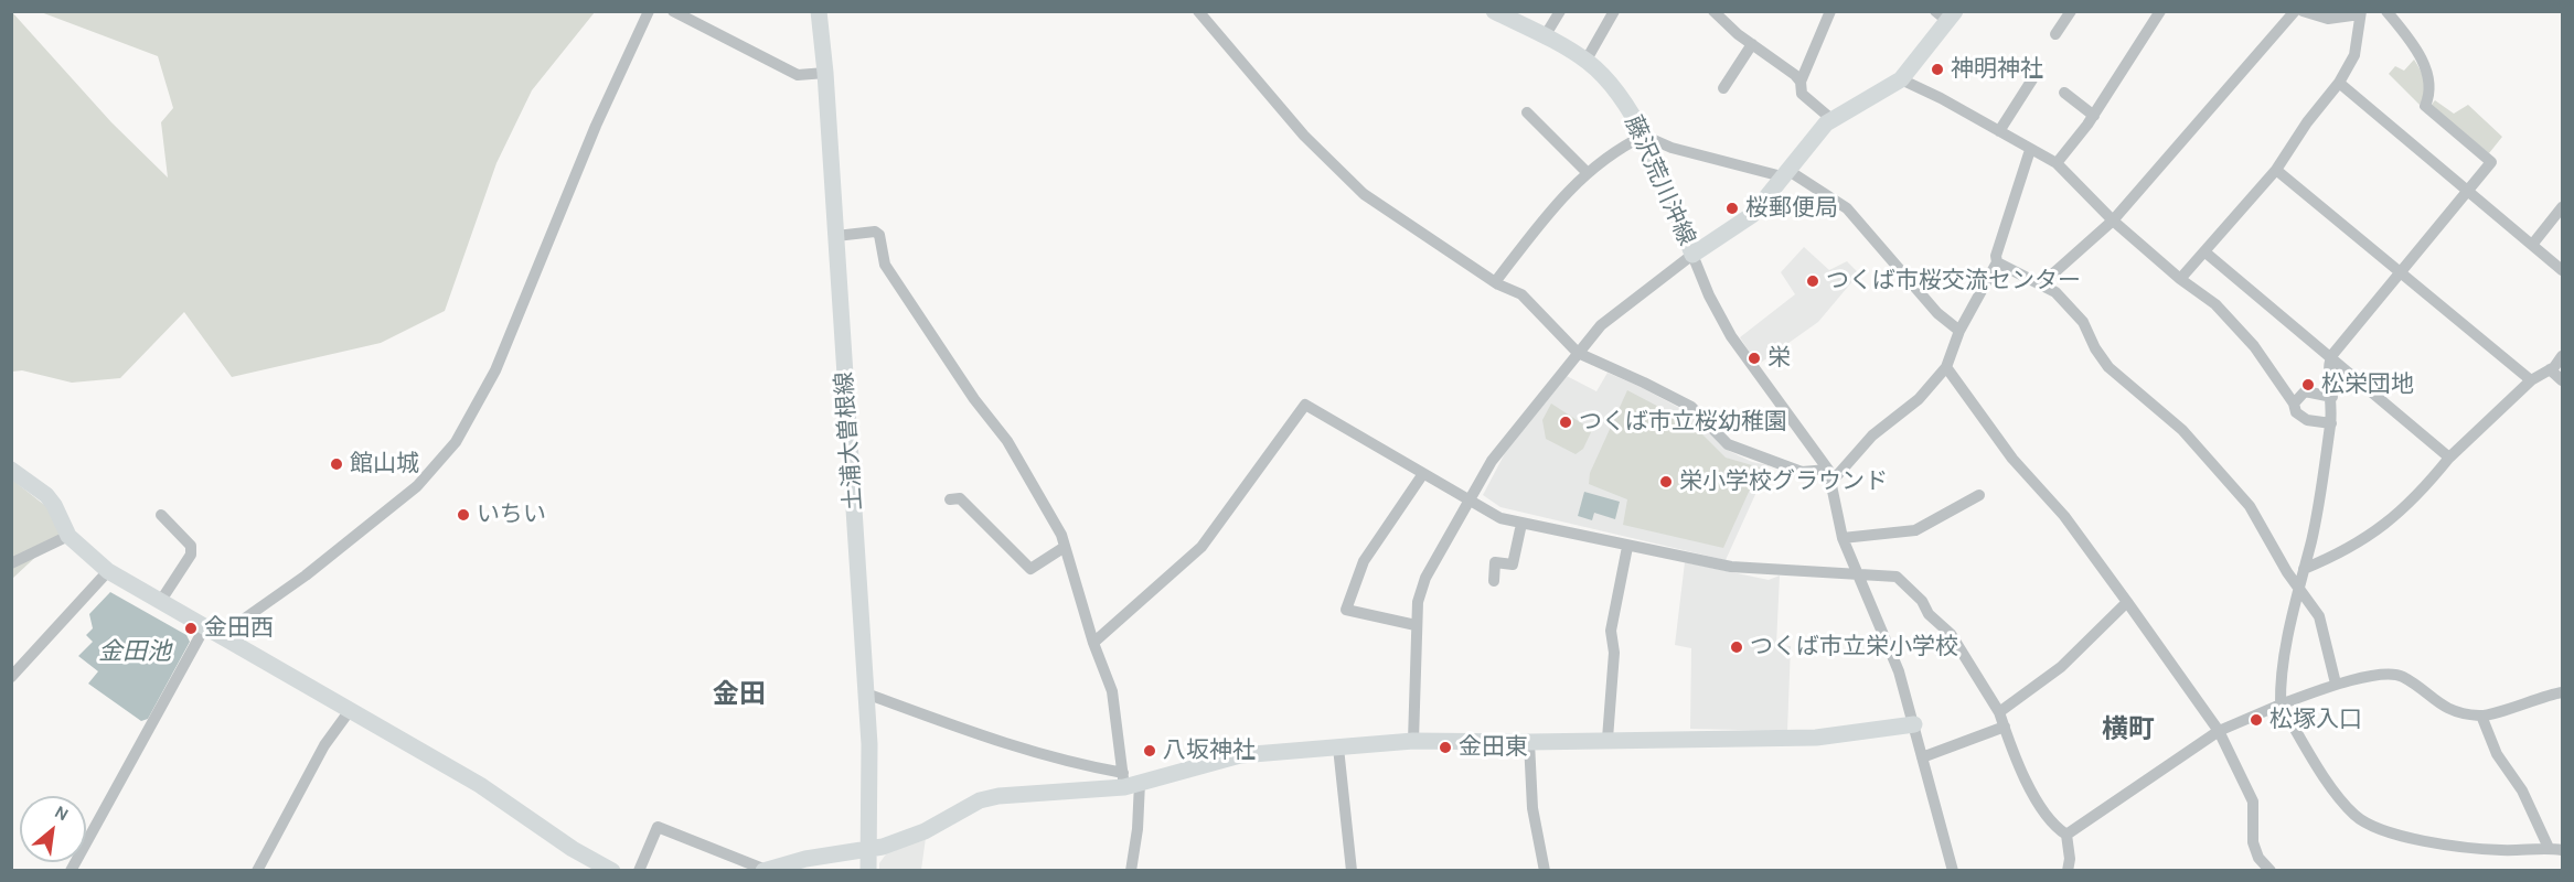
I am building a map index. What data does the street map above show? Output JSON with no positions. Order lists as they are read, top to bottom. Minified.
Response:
{"streets":{"street":["藤沢荒川沖線","土浦大曽根線"]},"districts":["金田","横町"],"water":["金田池"],"places":["神明神社","桜郵便局","つくば市桜交流センター","栄","松栄団地","つくば市立桜幼稚園","館山城","栄小学校グラウンド","いちい","金田西","つくば市立栄小学校","松塚入口","金田東","八坂神社"],"north":"top right"}
